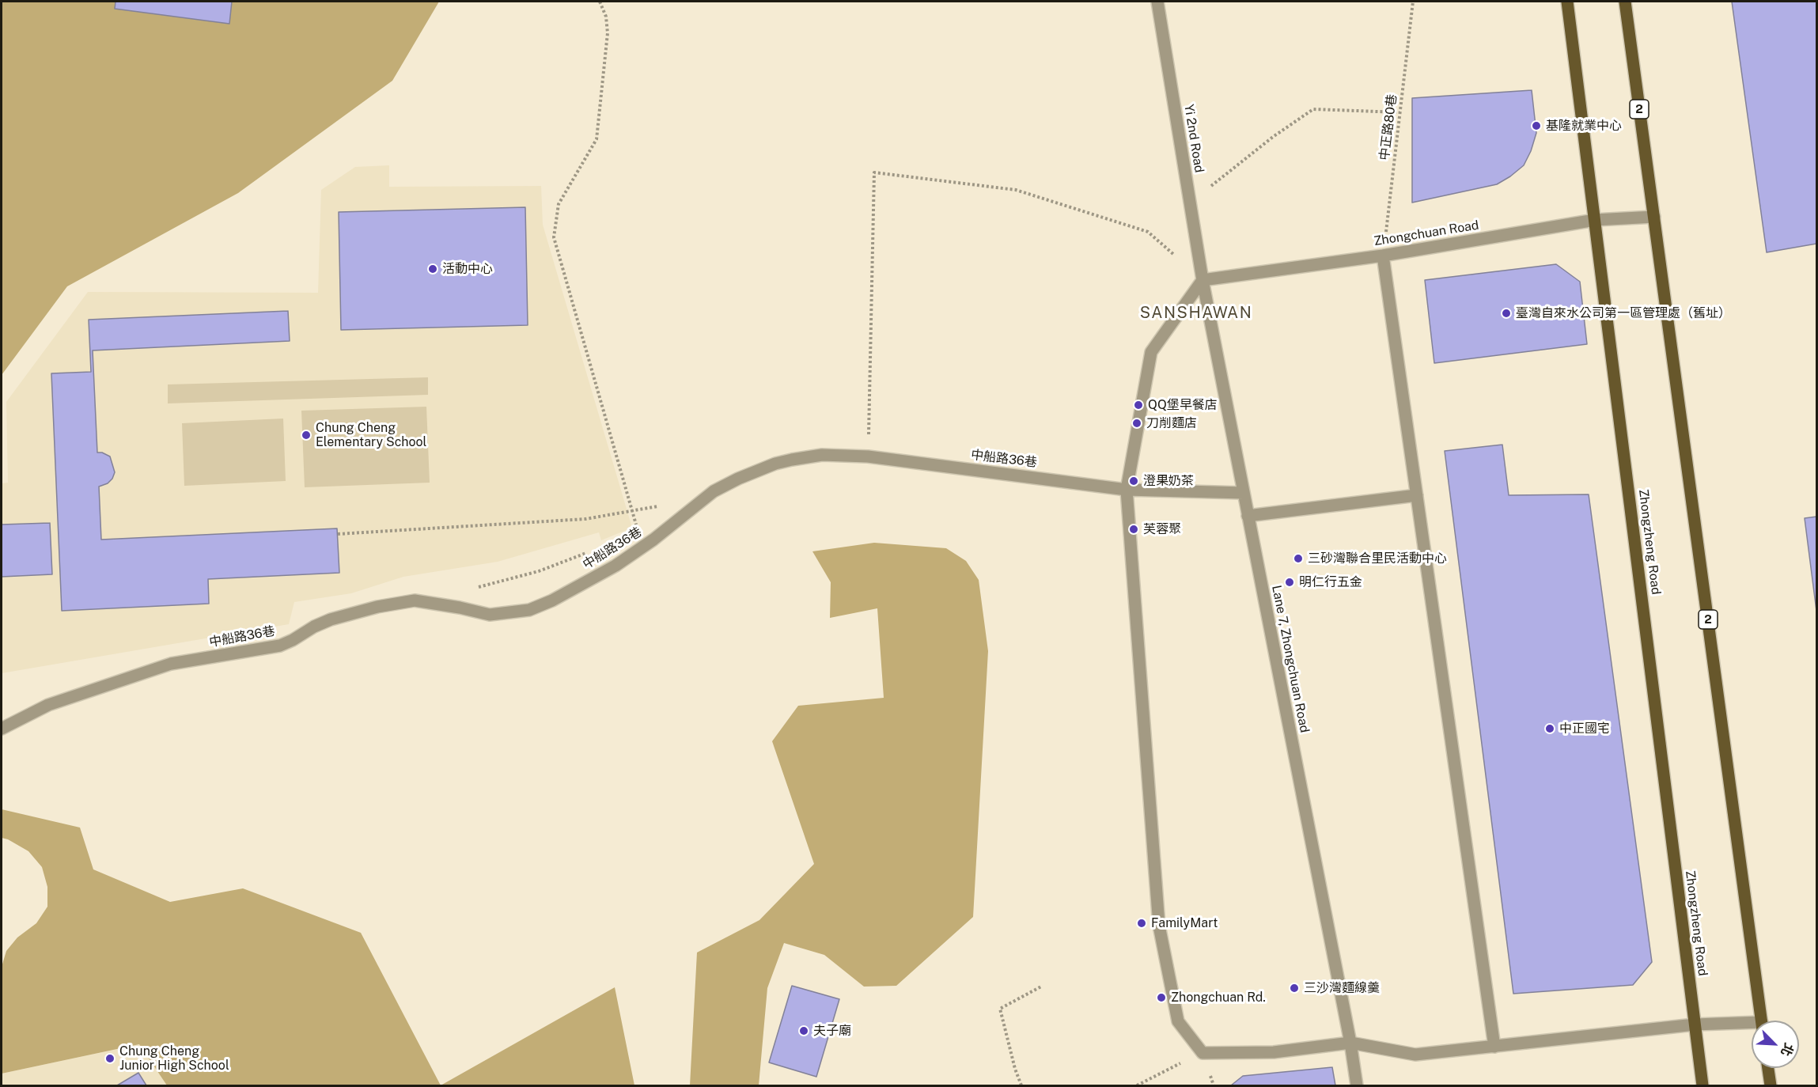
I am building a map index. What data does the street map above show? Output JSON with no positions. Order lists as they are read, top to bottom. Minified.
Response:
{"streets":{"main road":["2","Zhongzheng Road"],"street":["Yi 2nd Road","Zhongchuan Road","中船路36巷","Lane 7, Zhongchuan Road"],"path":["中正路80巷"]},"crossings":[["2","Zhongchuan Road"],["中正路80巷","Zhongchuan Road"],["Yi 2nd Road","Zhongchuan Road"],["Yi 2nd Road","Lane 7, Zhongchuan Road"],["Zhongchuan Road","Zhongzheng Road"],["Zhongchuan Road","Lane 7, Zhongchuan Road"],["中船路36巷","Lane 7, Zhongchuan Road"]],"districts":["SANSHAWAN"],"places":["基隆就業中心","活動中心","臺灣自來水公司第一區管理處（舊址）","QQ堡早餐店","刀削麵店","Chung Cheng Elementary School","澄果奶茶","芙蓉聚","三砂灣聯合里民活動中心","明仁行五金","中正國宅","FamilyMart","三沙灣麵線羹","Zhongchuan Rd.","夫子廟","Chung Cheng Junior High School"],"north":"bottom right"}
